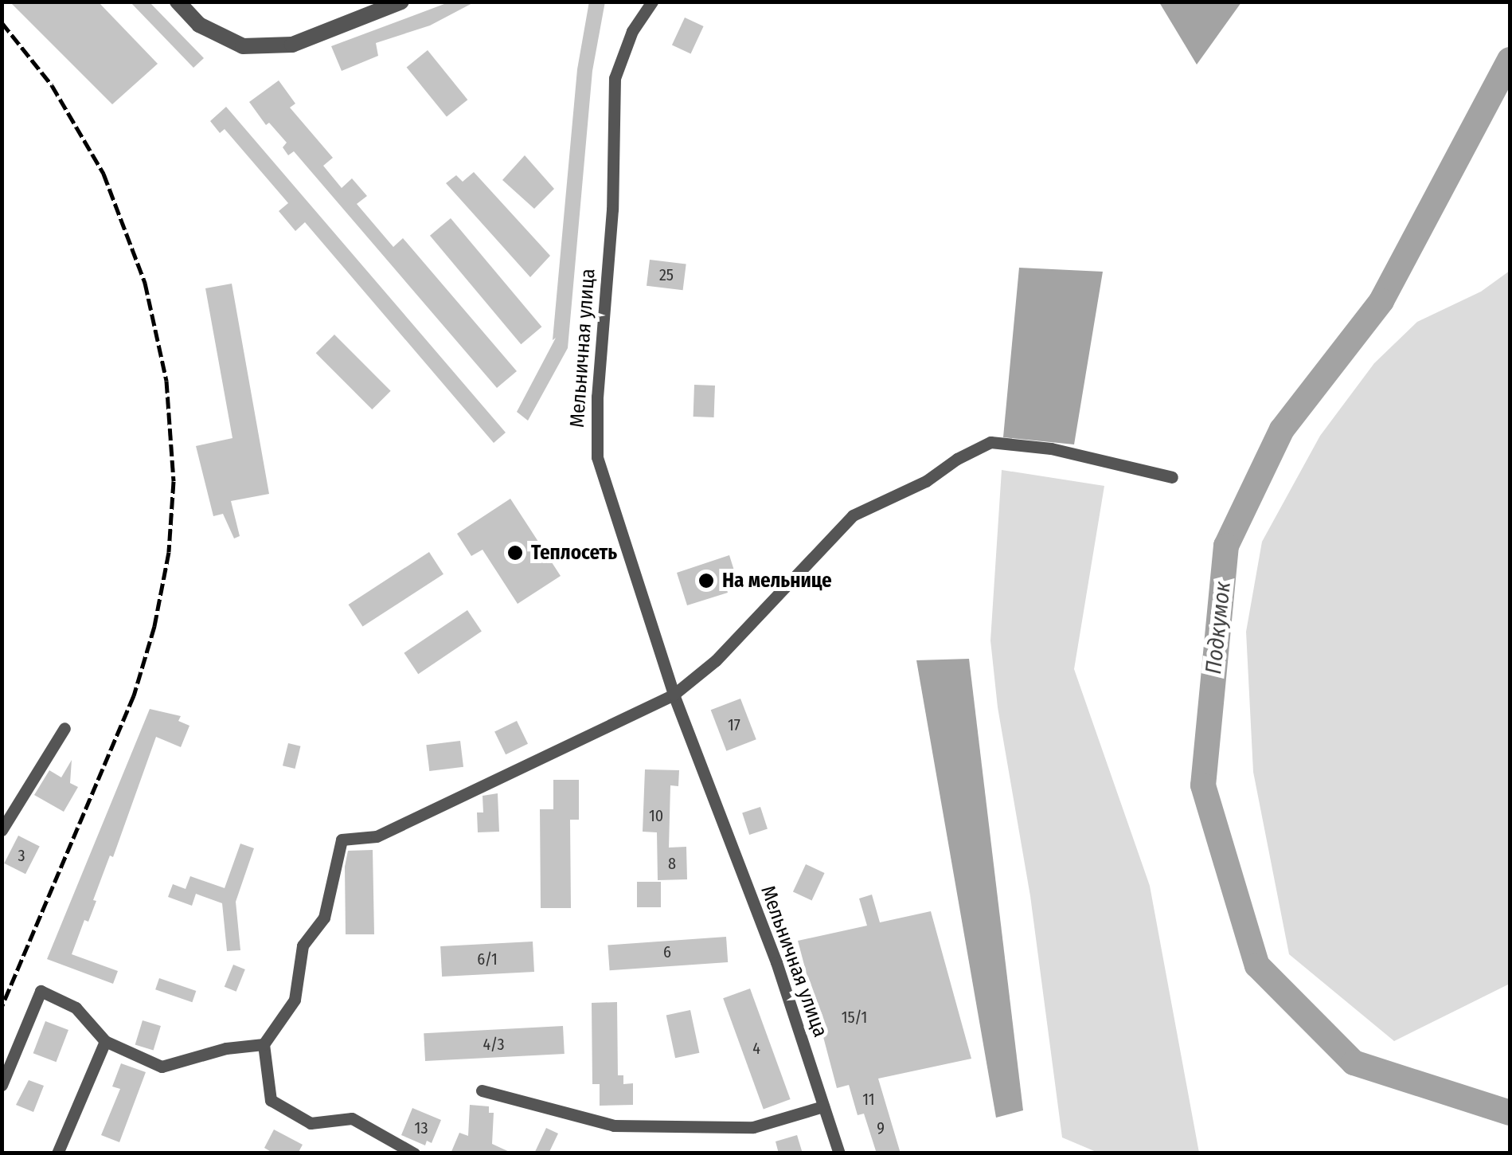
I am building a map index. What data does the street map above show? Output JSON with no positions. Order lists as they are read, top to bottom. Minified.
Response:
{"streets":{"street":["Мельничная улица"]},"water":["Подкумок"],"places":["Теплосеть","На мельнице"],"house_numbers":["25","17","10","3","8","6","6/1","15/1","4/3","4","11","13","9"]}
